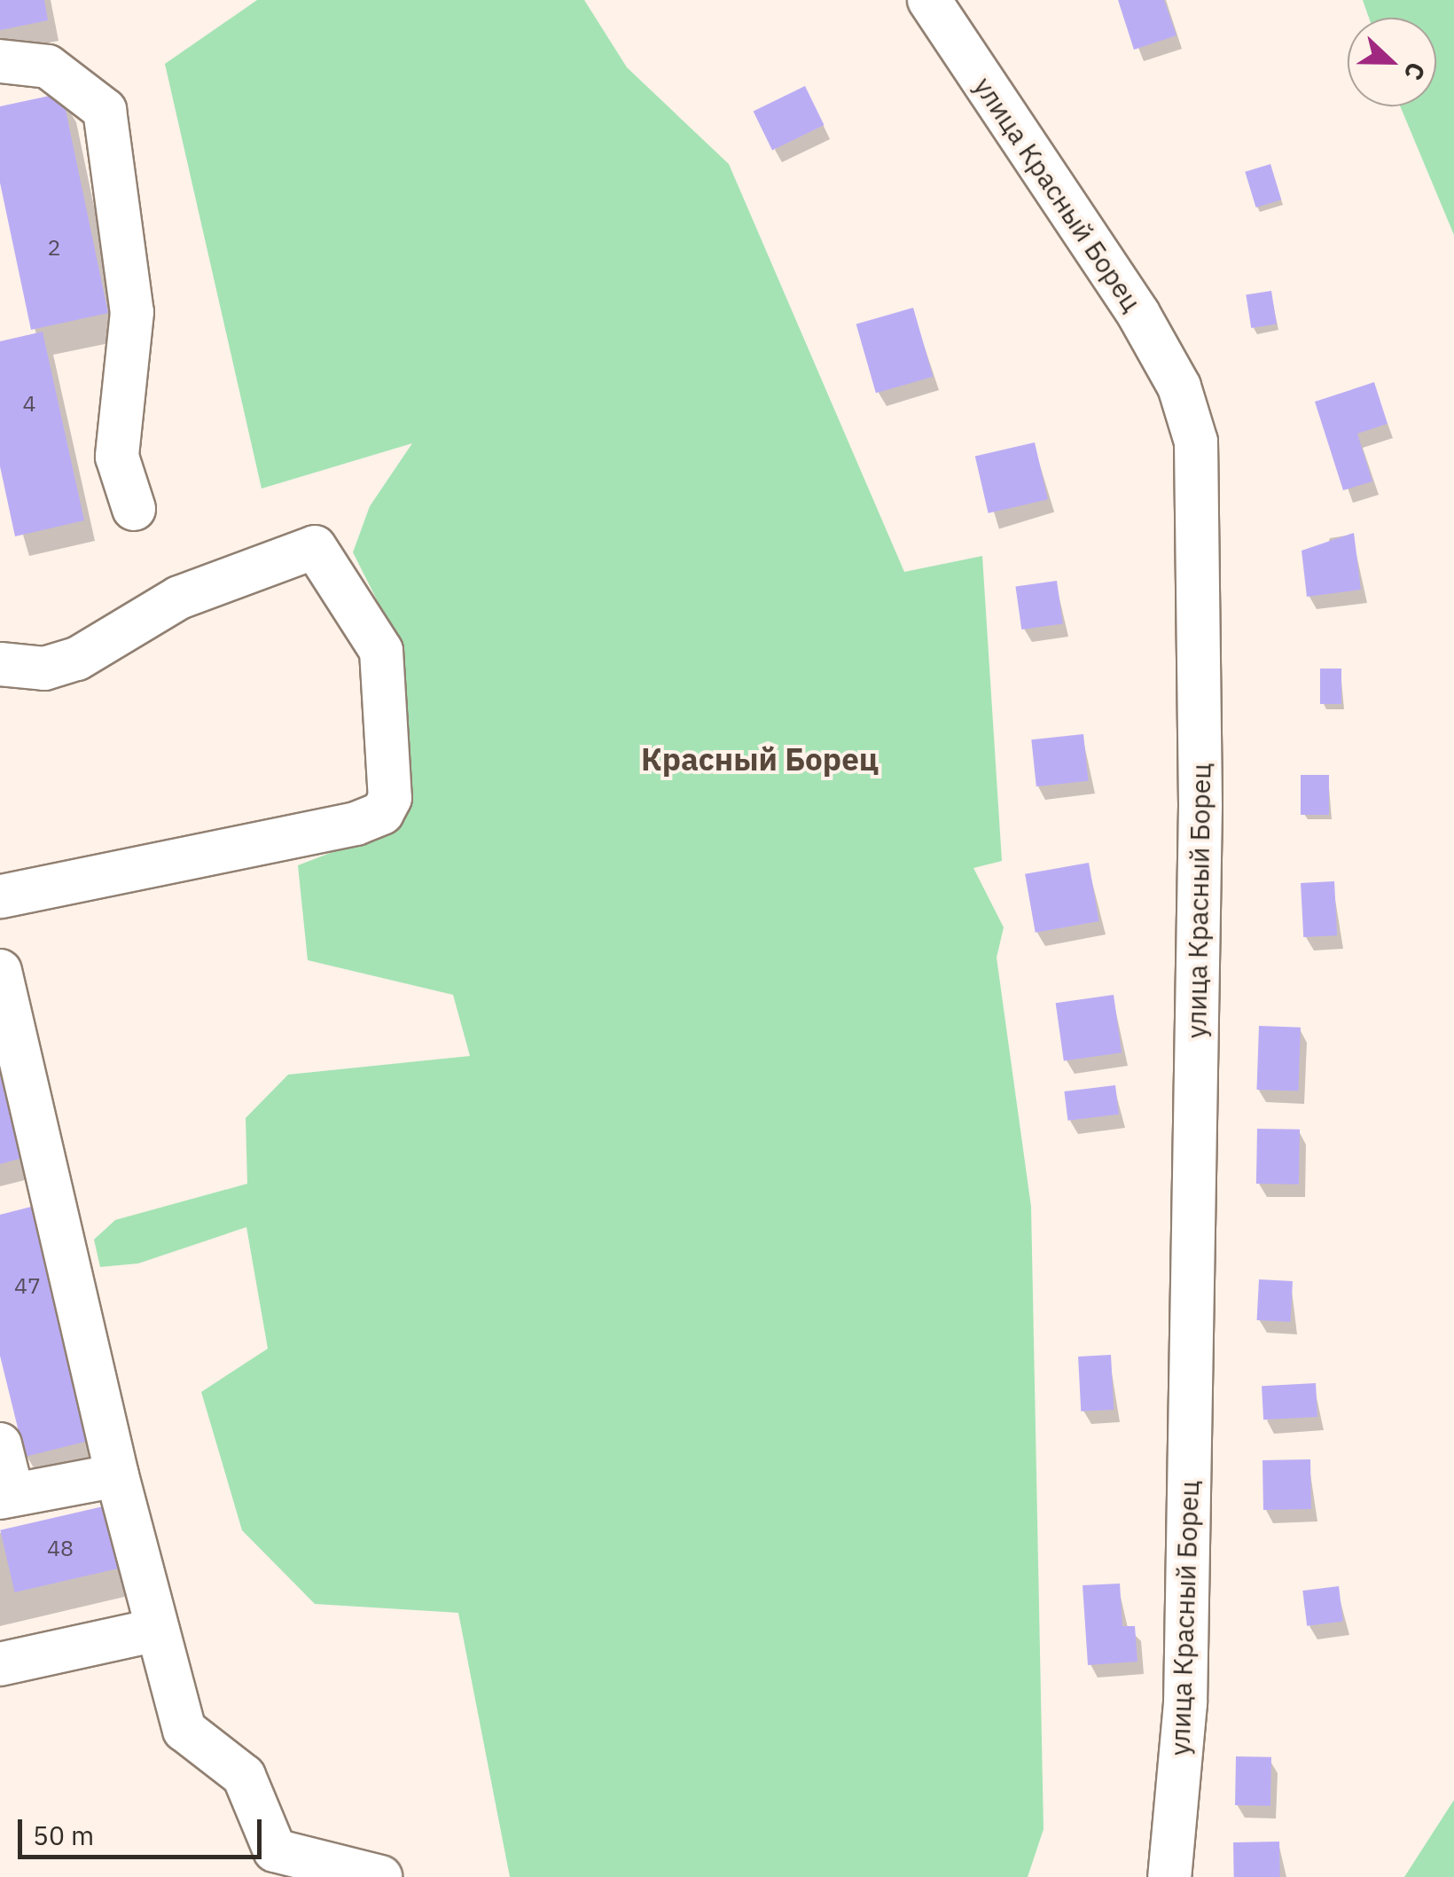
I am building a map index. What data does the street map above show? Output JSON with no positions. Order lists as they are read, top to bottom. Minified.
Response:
{"streets":{"street":["улица Красный Борец"]},"districts":["Красный Борец"],"house_numbers":["2","4","47","48"],"scale_bar":"50 m","north":"right"}
